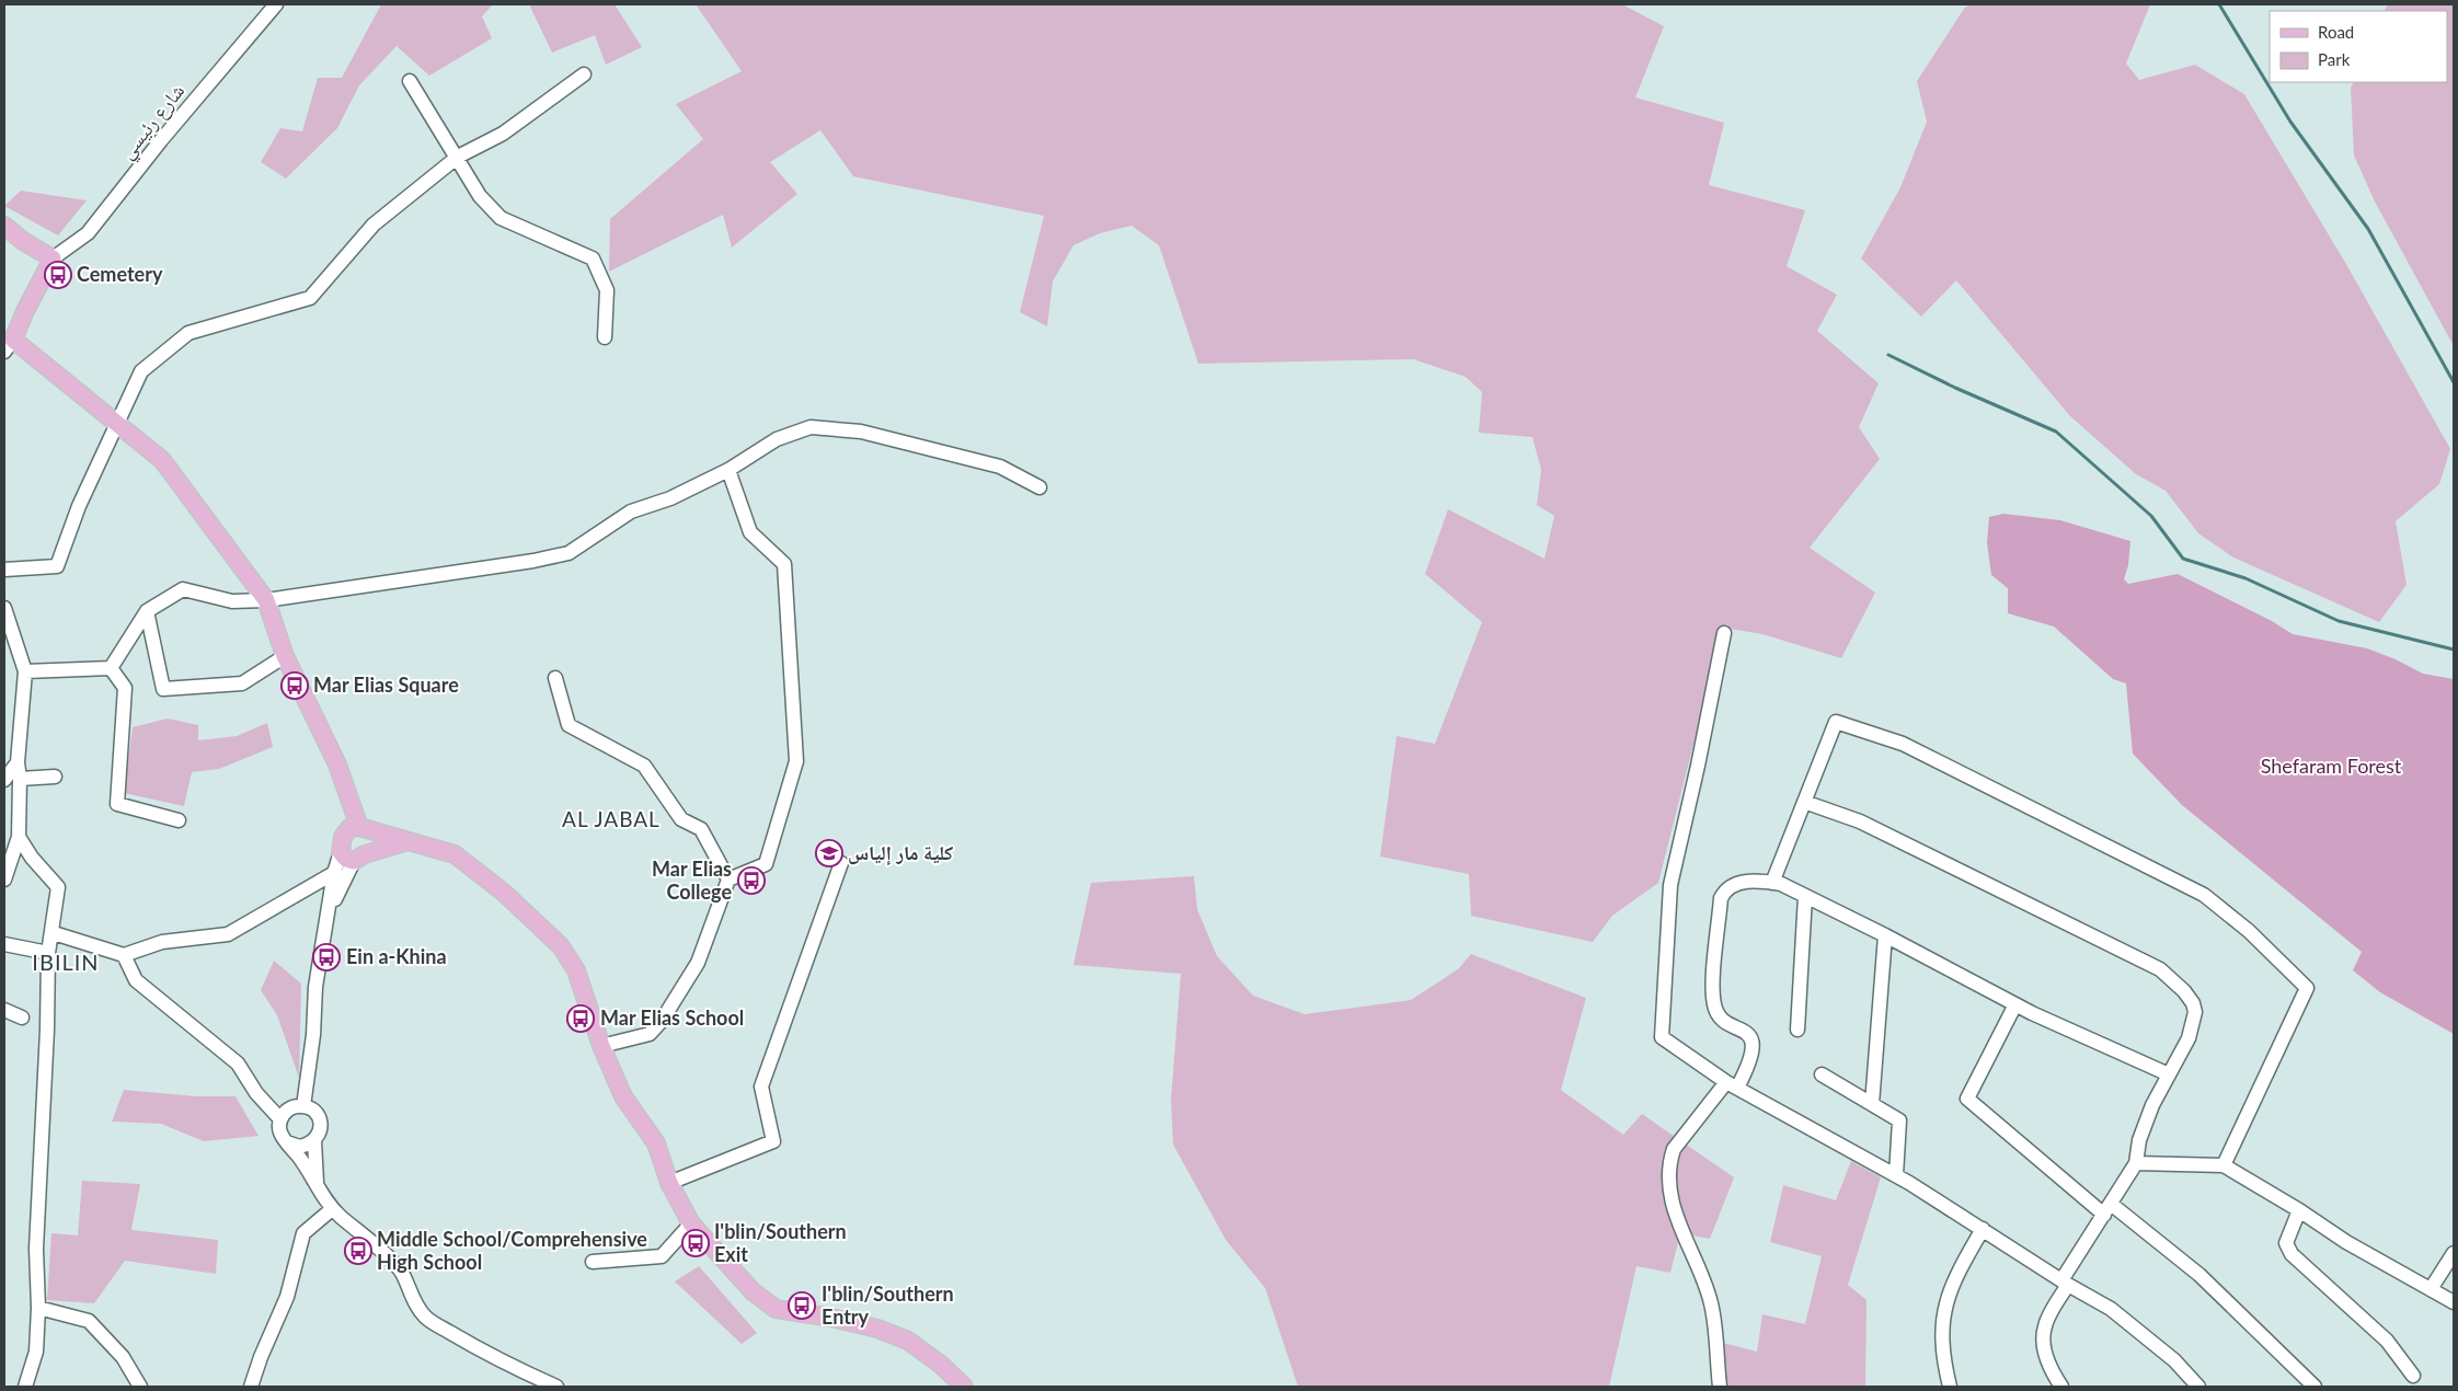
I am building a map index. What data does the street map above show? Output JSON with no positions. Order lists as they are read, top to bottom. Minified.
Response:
{"streets":{"street":["شارع رئيسي"]},"districts":["AL JABAL","IBILIN"],"parks":["Shefaram Forest"],"places":{"bus stop":["Cemetery","Mar Elias Square","Mar Elias College","Ein a-Khina","Mar Elias School","I'blin/Southern Exit","Middle School/Comprehensive High School","I'blin/Southern Entry"],"school or university":["كلية مار إلياس"]},"legend":["Road","Park"]}
